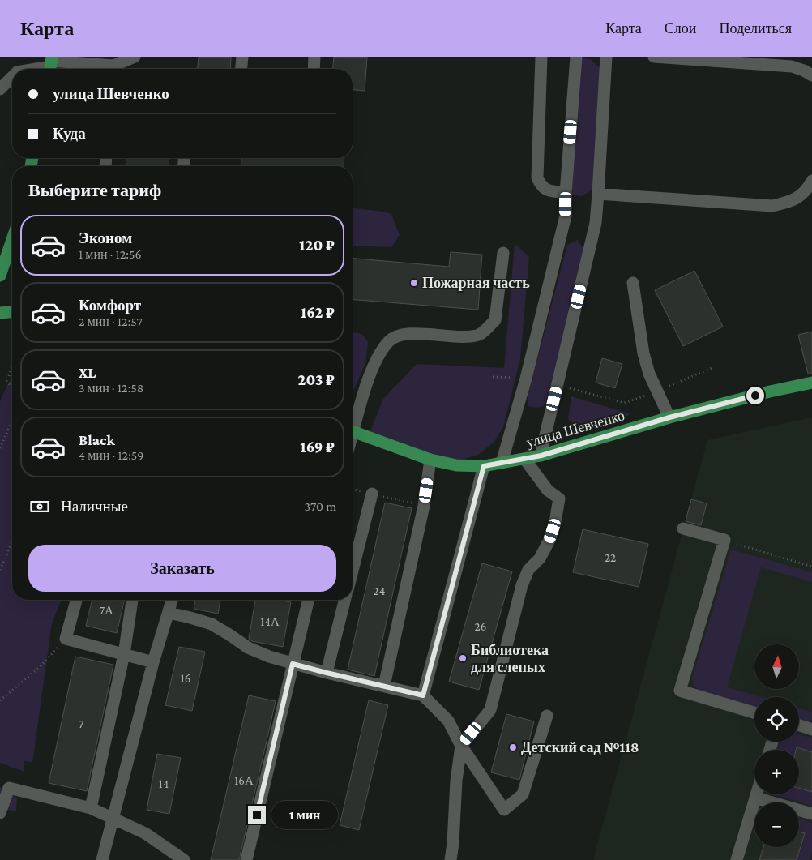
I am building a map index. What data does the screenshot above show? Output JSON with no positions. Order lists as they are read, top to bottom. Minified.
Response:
{"streets":{"main road":["улица Шевченко"]},"places":["Пожарная часть","Библиотека для слепых","Детский сад №118"],"house_numbers":["22","24","7А","14А","26","16","7","16А","14"],"north":"top","page":{"header":"Карта","nav":["Карта","Слои","Поделиться"],"banner":["улица Шевченко","Куда"],"heading":"Выберите тариф","list":[{"name":"Эконом","note":"1 мин · 12:56","value":"120 ₽"},{"name":"Комфорт","note":"2 мин · 12:57","value":"162 ₽"},{"name":"XL","note":"3 мин · 12:58","value":"203 ₽"},{"name":"Black","note":"4 мин · 12:59","value":"169 ₽"}],"pay":["Наличные","370 m"],"buttons":"Заказать","map_buttons":["+","−"],"bubble":"1 мин"}}
